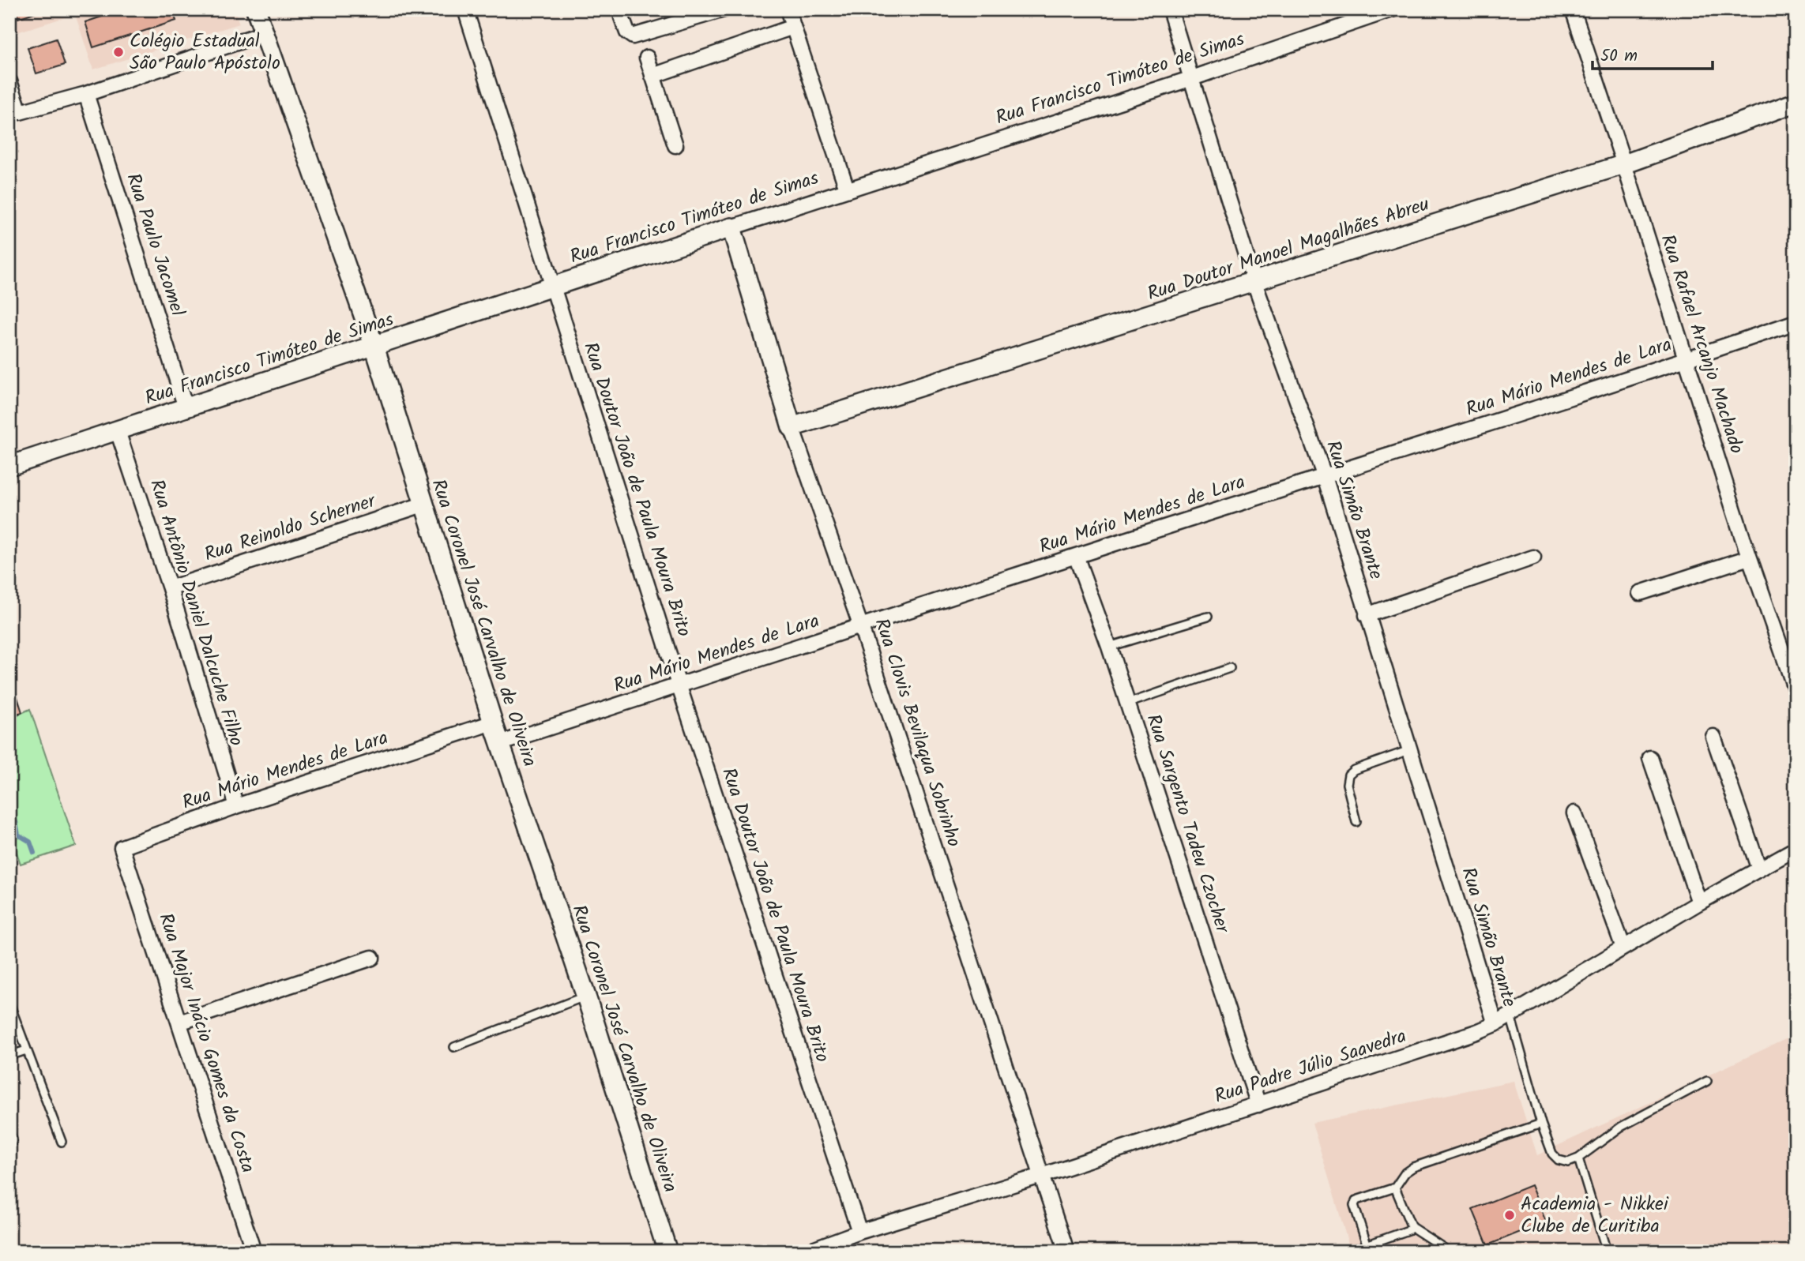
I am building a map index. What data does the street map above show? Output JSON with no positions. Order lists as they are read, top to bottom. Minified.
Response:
{"streets":{"street":["Rua Francisco Timóteo de Simas","Rua Paulo Jacomel","Rua Doutor Manoel Magalhães Abreu","Rua Rafael Arcanjo Machado","Rua Mário Mendes de Lara","Rua Doutor João de Paula Moura Brito","Rua Simão Brante","Rua Reinoldo Scherner","Rua Antônio Daniel Dalcuche Filho","Rua Coronel José Carvalho de Oliveira","Rua Clovis Bevilaqua Sobrinho","Rua Sargento Tadeu Czocher","Rua Major Inácio Gomes da Costa","Rua Padre Júlio Saavedra"]},"crossings":[["Rua Francisco Timóteo de Simas","Rua Paulo Jacomel"],["Rua Francisco Timóteo de Simas","Rua Doutor João de Paula Moura Brito"],["Rua Francisco Timóteo de Simas","Rua Simão Brante"],["Rua Francisco Timóteo de Simas","Rua Antônio Daniel Dalcuche Filho"],["Rua Francisco Timóteo de Simas","Rua Coronel José Carvalho de Oliveira"],["Rua Francisco Timóteo de Simas","Rua Clovis Bevilaqua Sobrinho"],["Rua Doutor Manoel Magalhães Abreu","Rua Rafael Arcanjo Machado"],["Rua Doutor Manoel Magalhães Abreu","Rua Simão Brante"],["Rua Doutor Manoel Magalhães Abreu","Rua Clovis Bevilaqua Sobrinho"],["Rua Rafael Arcanjo Machado","Rua Mário Mendes de Lara"],["Rua Mário Mendes de Lara","Rua Doutor João de Paula Moura Brito"],["Rua Mário Mendes de Lara","Rua Simão Brante"],["Rua Mário Mendes de Lara","Rua Antônio Daniel Dalcuche Filho"],["Rua Mário Mendes de Lara","Rua Coronel José Carvalho de Oliveira"],["Rua Mário Mendes de Lara","Rua Clovis Bevilaqua Sobrinho"],["Rua Mário Mendes de Lara","Rua Sargento Tadeu Czocher"],["Rua Mário Mendes de Lara","Rua Major Inácio Gomes da Costa"],["Rua Doutor João de Paula Moura Brito","Rua Padre Júlio Saavedra"],["Rua Simão Brante","Rua Padre Júlio Saavedra"],["Rua Reinoldo Scherner","Rua Antônio Daniel Dalcuche Filho"],["Rua Reinoldo Scherner","Rua Coronel José Carvalho de Oliveira"],["Rua Clovis Bevilaqua Sobrinho","Rua Padre Júlio Saavedra"],["Rua Sargento Tadeu Czocher","Rua Padre Júlio Saavedra"]],"places":["Colégio Estadual São Paulo Apóstolo","Academia - Nikkei Clube de Curitiba"],"scale_bar":"50 m"}
